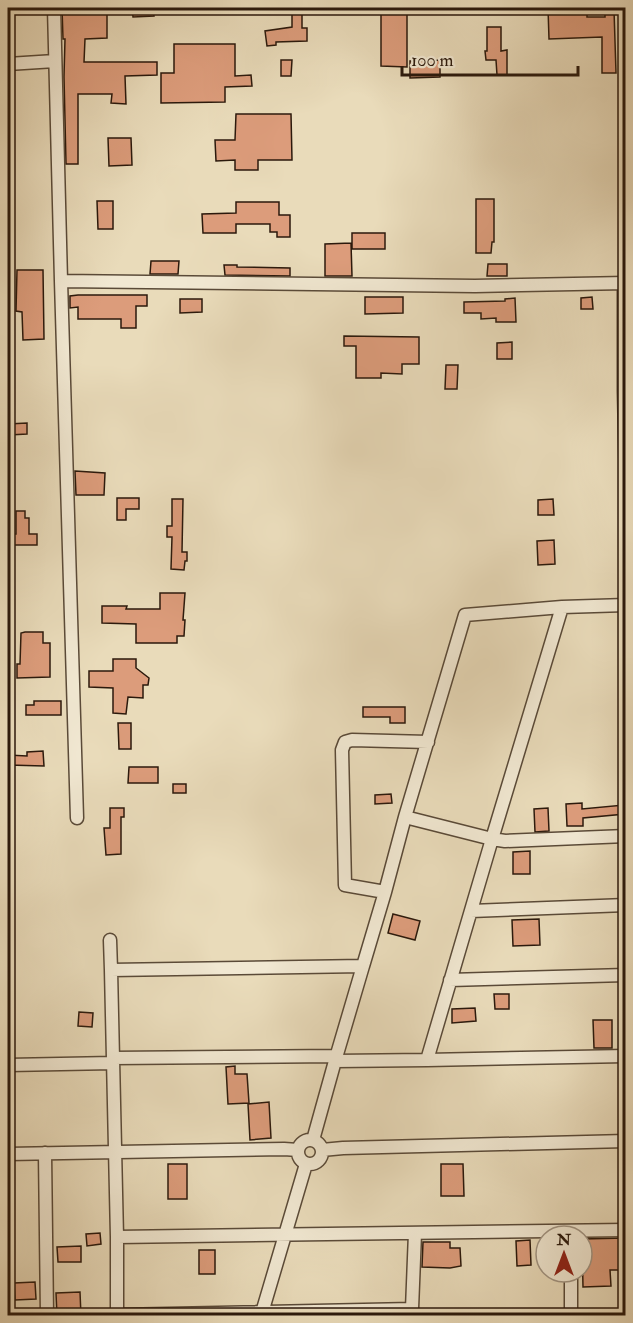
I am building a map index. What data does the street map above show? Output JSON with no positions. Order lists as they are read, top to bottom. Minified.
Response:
{"scale_bar":"100 m","north":"top"}
